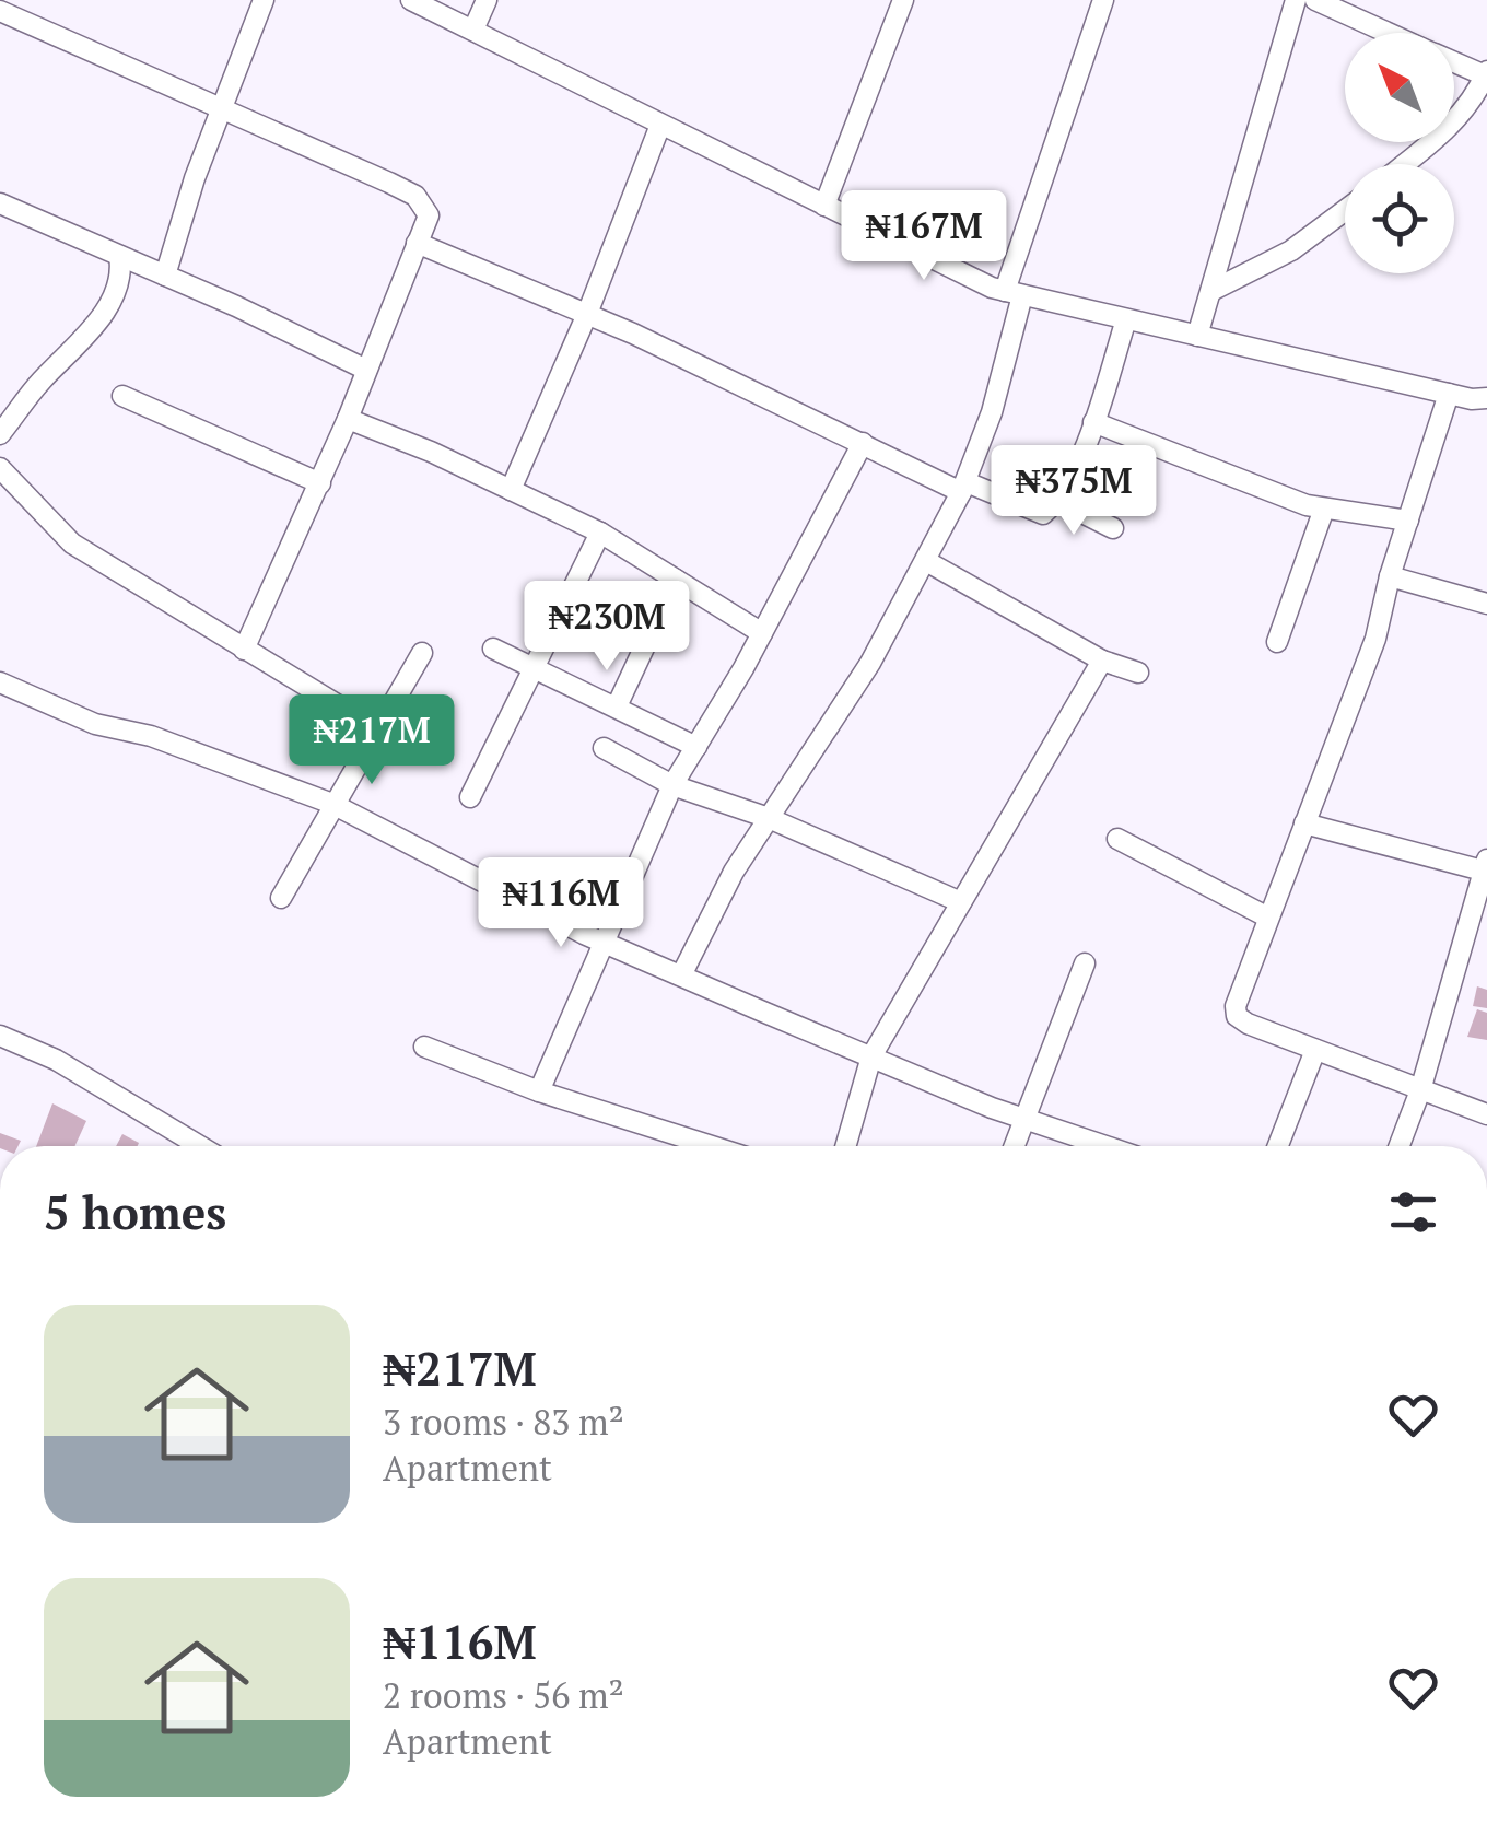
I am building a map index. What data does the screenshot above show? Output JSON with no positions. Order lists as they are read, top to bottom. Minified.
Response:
{"north":"top left","page":{"price":["₦167M","₦375M","₦230M","₦217M","₦116M"],"heading":"5 homes","list":[{"name":"₦217M","note":"3 rooms · 83 m² · Apartment"},{"name":"₦116M","note":"2 rooms · 56 m² · Apartment"}]}}
